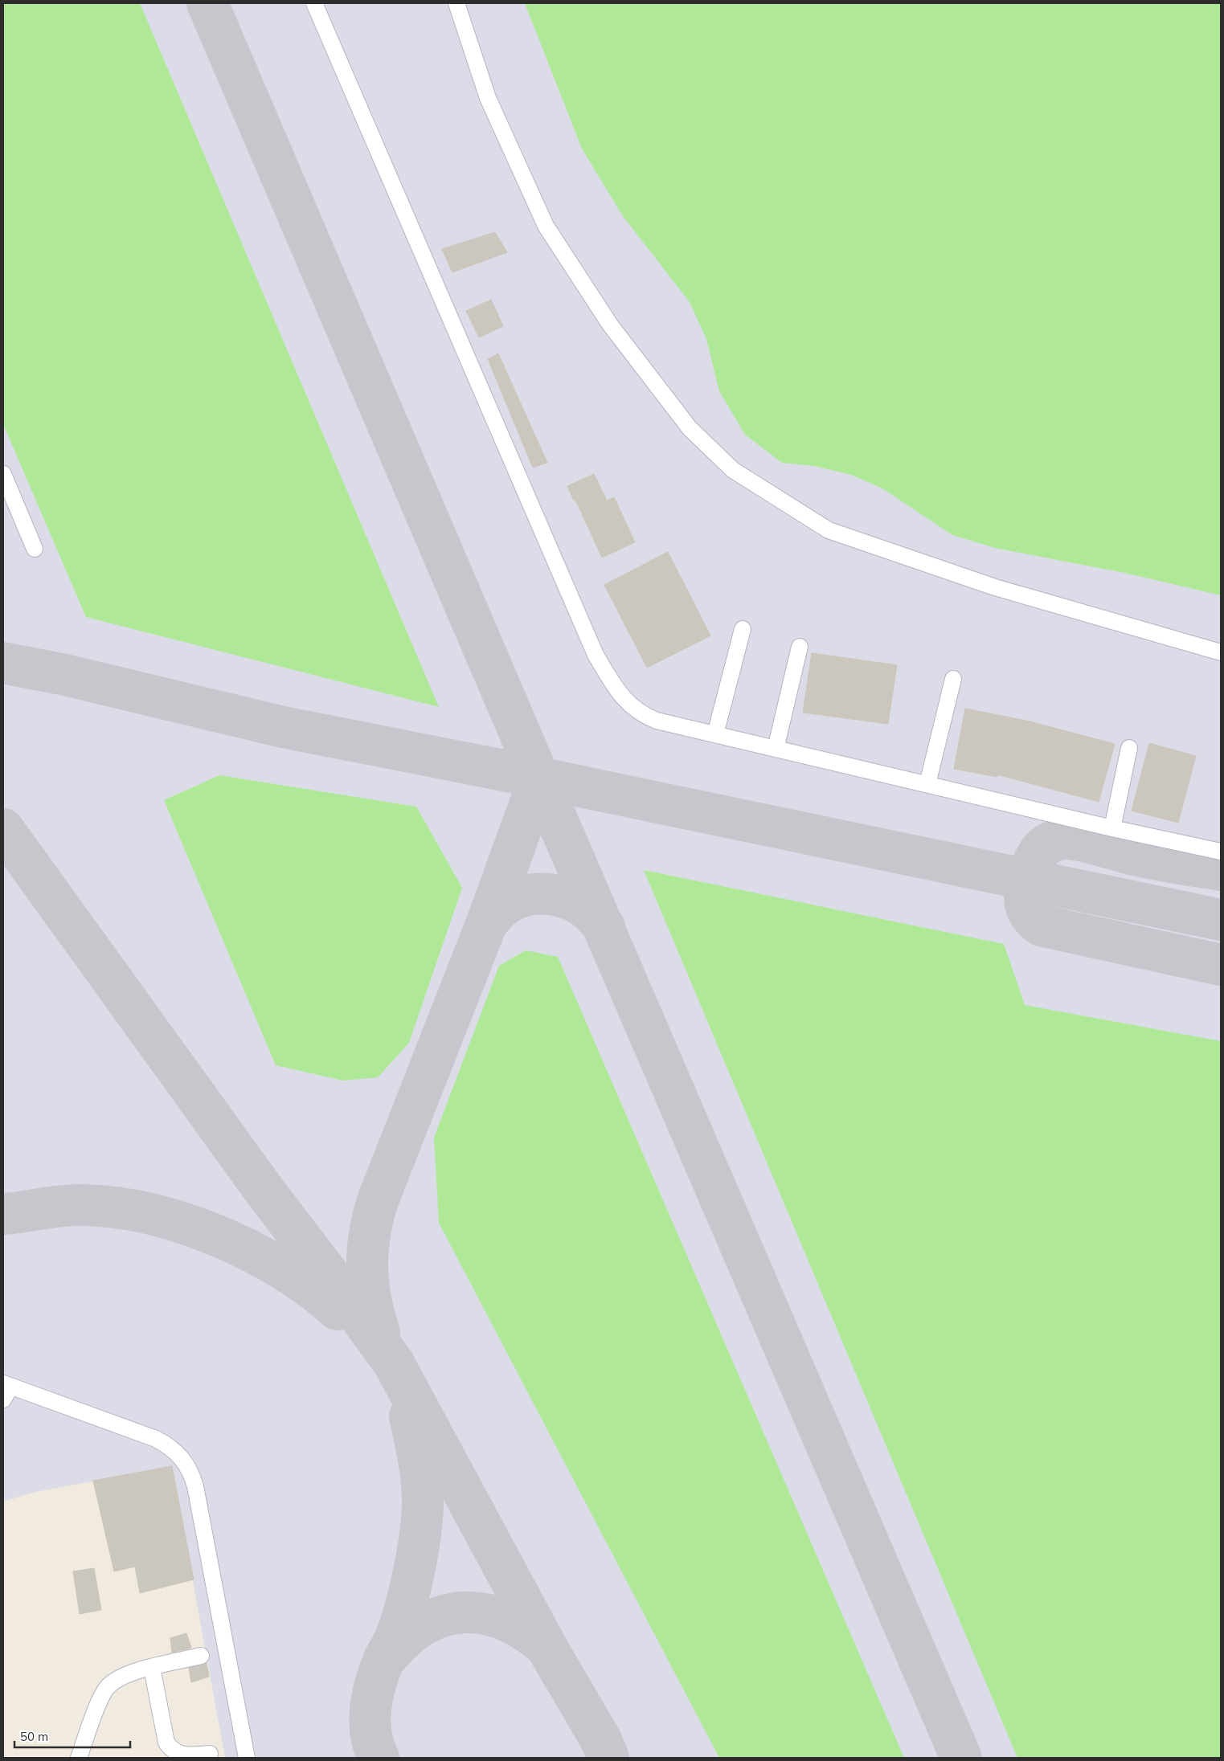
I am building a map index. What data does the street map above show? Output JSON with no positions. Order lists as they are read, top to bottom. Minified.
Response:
{"scale_bar":"50 m"}
